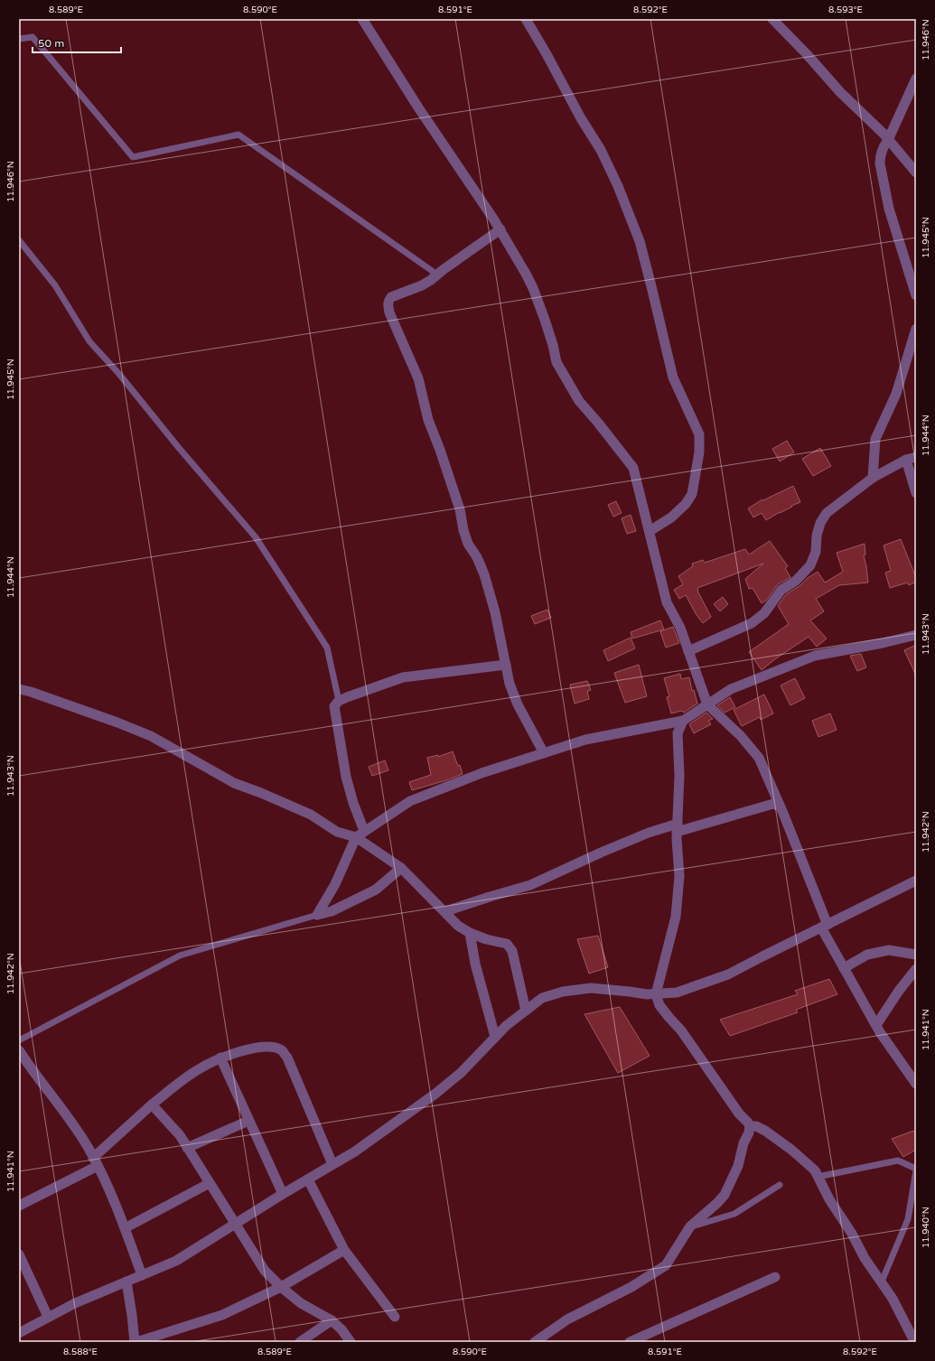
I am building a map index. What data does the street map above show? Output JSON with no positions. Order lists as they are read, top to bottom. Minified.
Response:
{"scale_bar":"50 m","coordinates":["8.589°E","8.590°E","8.591°E","8.592°E","8.593°E","11.946°N","11.945°N","11.944°N","11.943°N","11.942°N","11.941°N","11.940°N","8.588°E"]}
